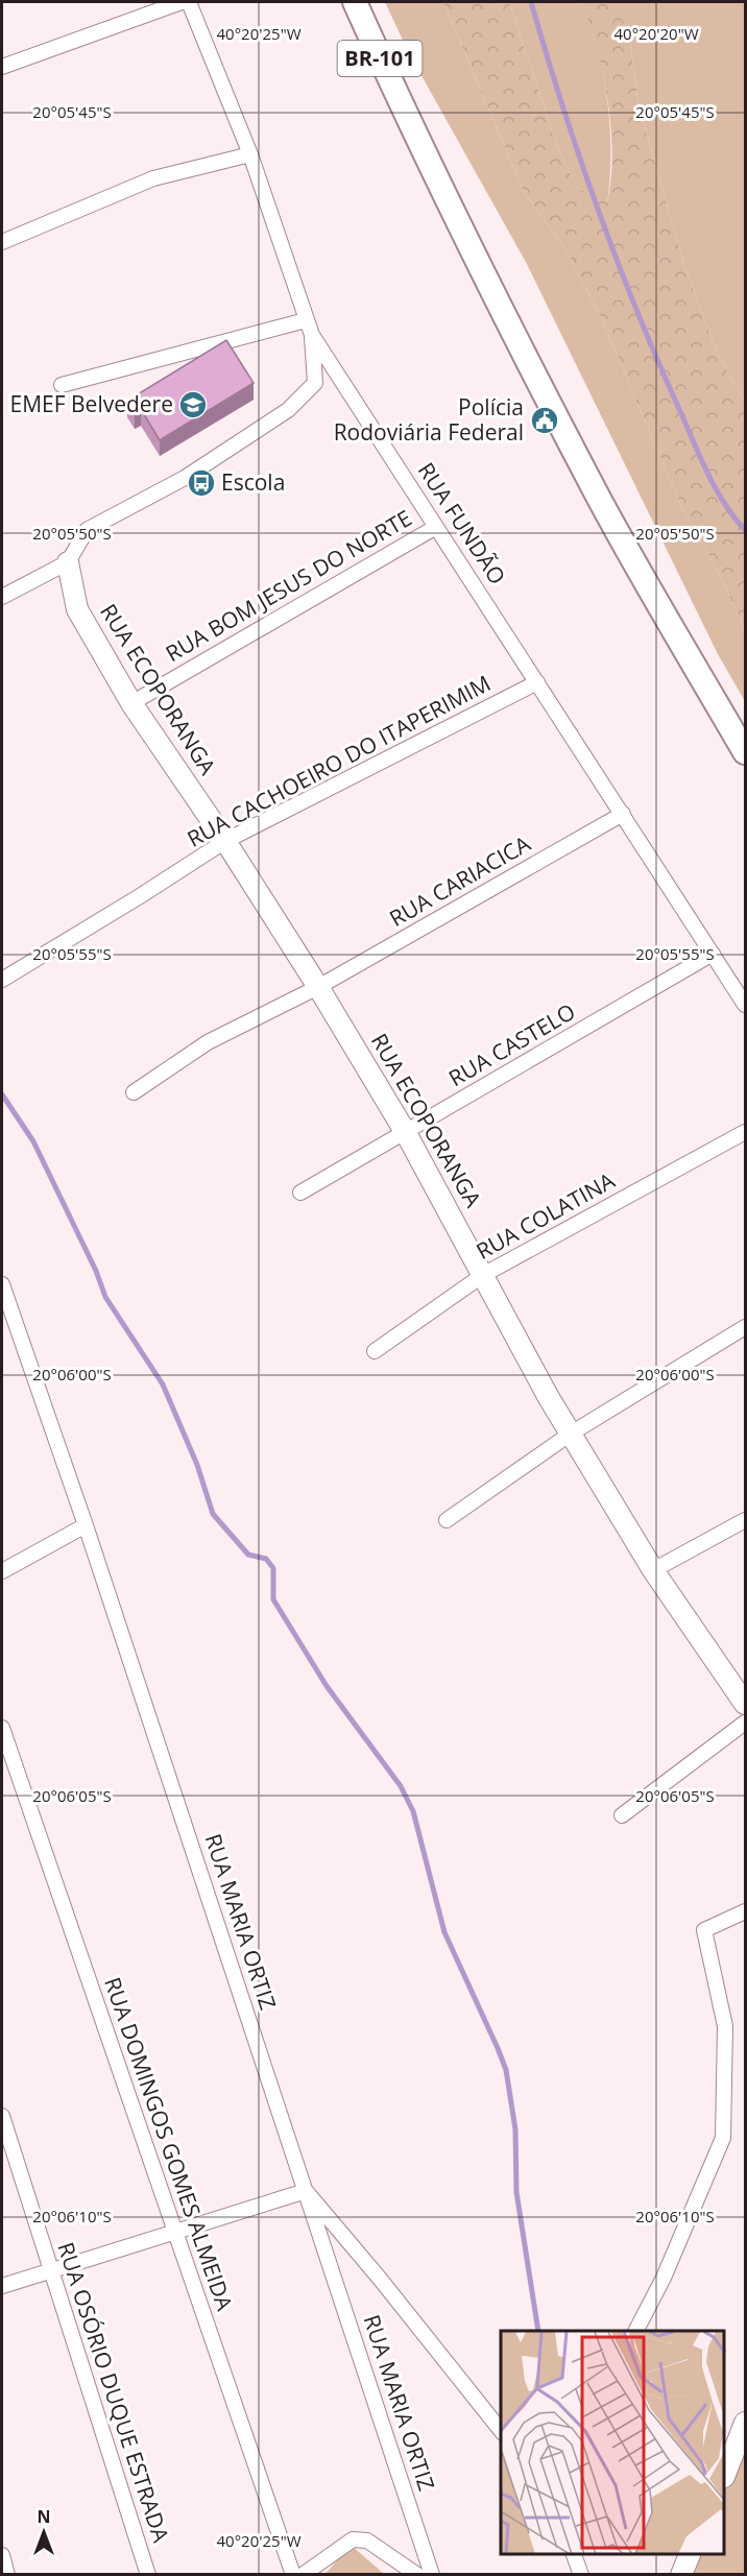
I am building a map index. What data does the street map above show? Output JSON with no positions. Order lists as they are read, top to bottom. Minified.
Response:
{"streets":{"main road":["BR-101"],"street":["RUA FUNDÃO","RUA BOM JESUS DO NORTE","RUA ECOPORANGA","RUA CACHOEIRO DO ITAPERIMIM","RUA CARIACICA","RUA CASTELO","RUA COLATINA","RUA MARIA ORTIZ","RUA DOMINGOS GOMES ALMEIDA","RUA OSÓRIO DUQUE ESTRADA"]},"crossings":[["RUA FUNDÃO","RUA BOM JESUS DO NORTE"],["RUA FUNDÃO","RUA CACHOEIRO DO ITAPERIMIM"],["RUA FUNDÃO","RUA CARIACICA"],["RUA FUNDÃO","RUA CASTELO"],["RUA BOM JESUS DO NORTE","RUA ECOPORANGA"],["RUA ECOPORANGA","RUA CACHOEIRO DO ITAPERIMIM"],["RUA ECOPORANGA","RUA CARIACICA"],["RUA ECOPORANGA","RUA CASTELO"],["RUA ECOPORANGA","RUA COLATINA"]],"places":{"school or university":["EMEF Belvedere"],"public building":["Polícia Rodoviária Federal"],"bus stop":["Escola"]},"north":"top","coordinates":["40°20'25\"W","40°20'20\"W","20°05'45\"S","20°05'50\"S","20°05'55\"S","20°06'00\"S","20°06'05\"S","20°06'10\"S"]}
